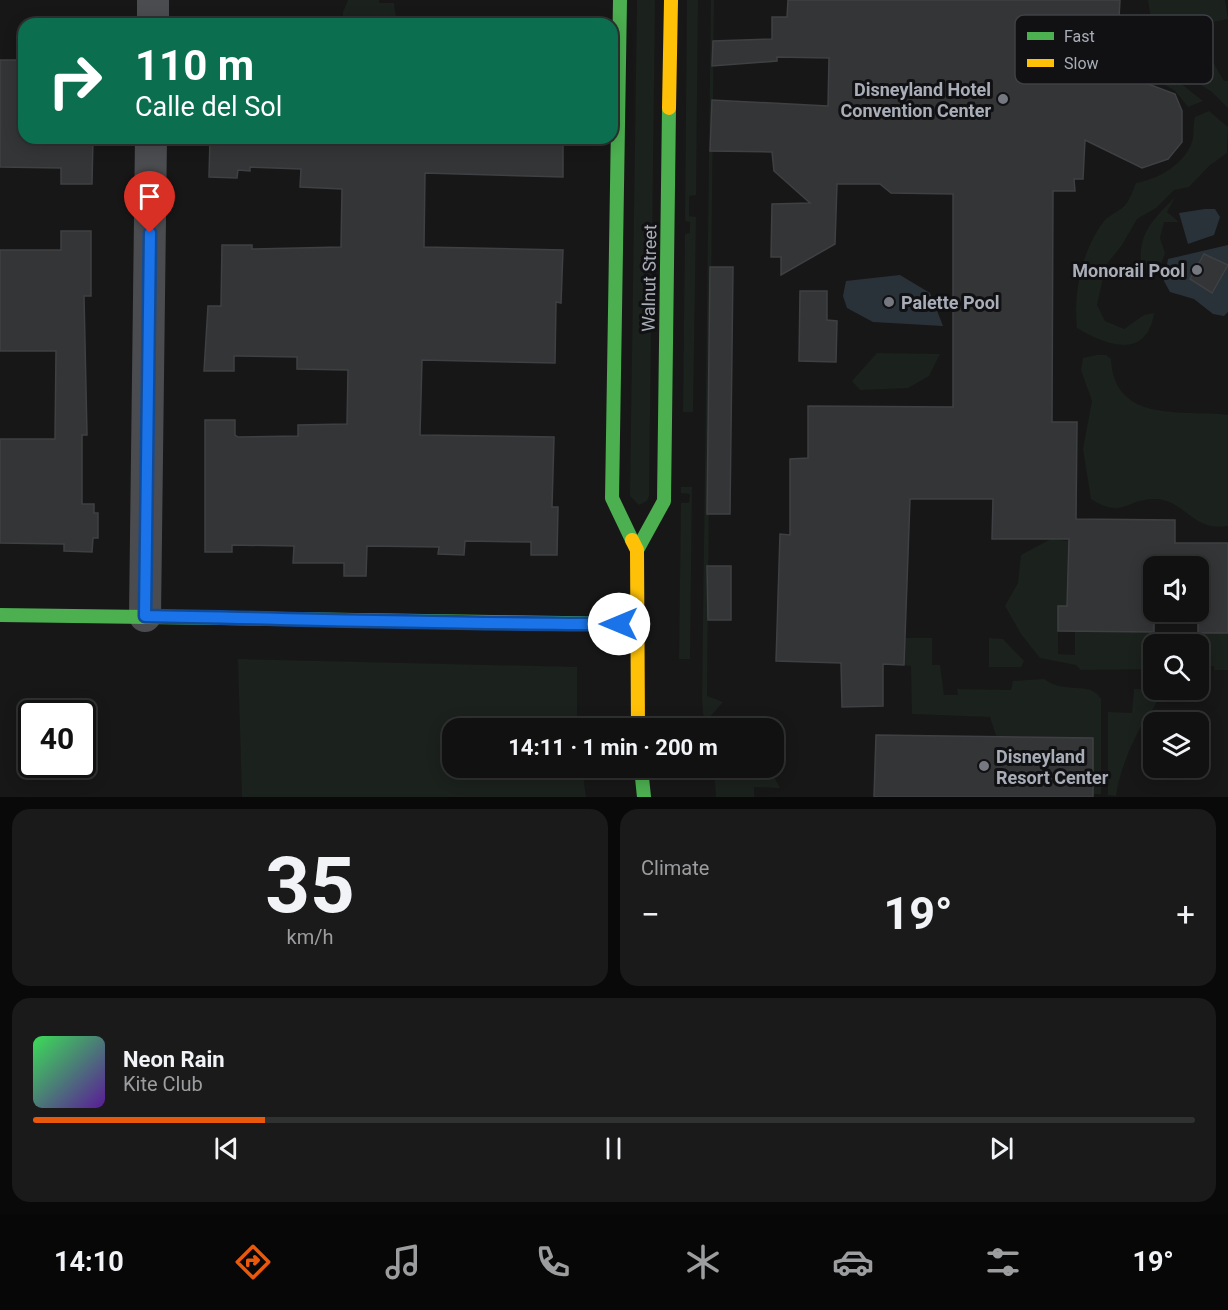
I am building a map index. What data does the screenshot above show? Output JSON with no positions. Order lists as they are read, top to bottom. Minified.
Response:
{"streets":{"street":["Walnut Street"]},"places":["Disneyland Hotel Convention Center","Monorail Pool","Palette Pool","Disneyland Resort Center"],"legend":["Fast","Slow"],"page":{"turn":["110 m","Calle del Sol"],"limit":"40","trip":"14:11 · 1 min · 200 m","tile":[["35","km/h"],"Climate"],"heat":["−","19°","+"],"song":["Neon Rain","Kite Club"],"tabs":["14:10","19°"]}}
